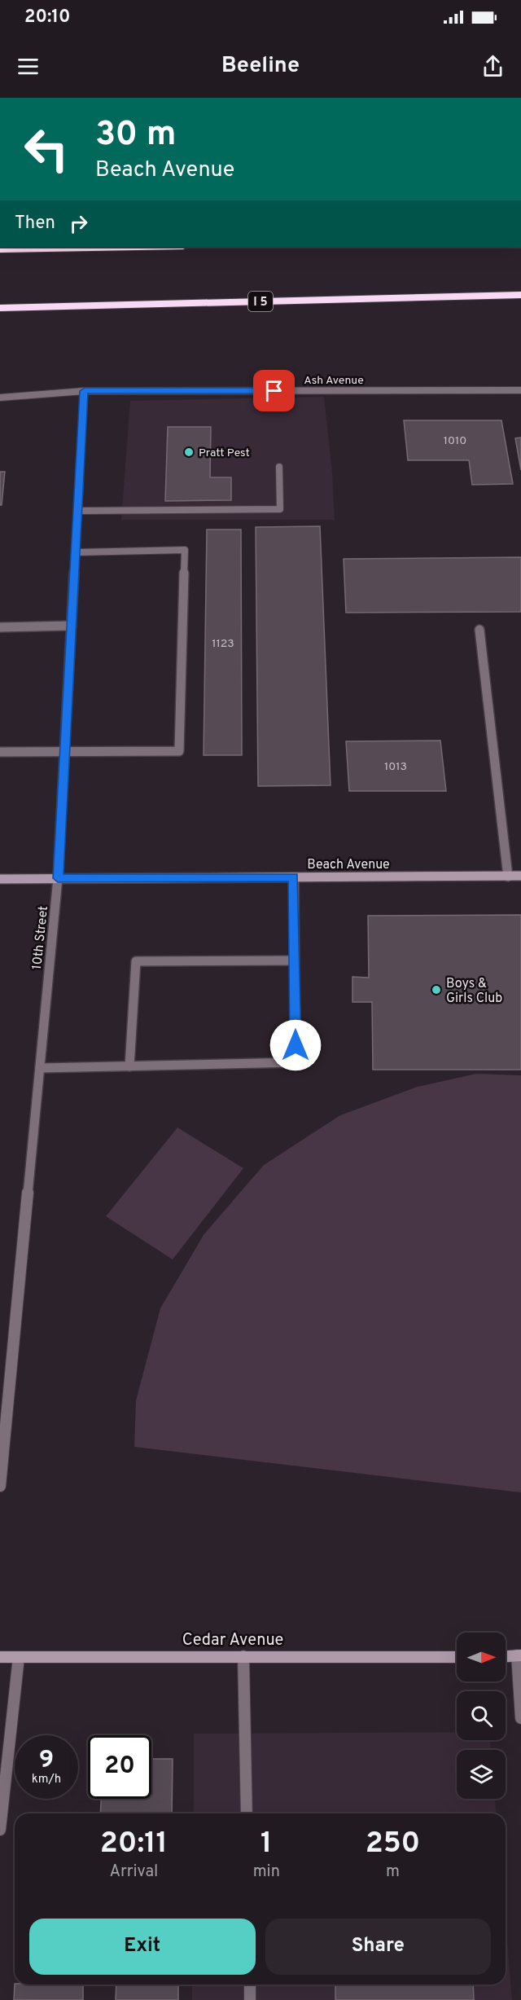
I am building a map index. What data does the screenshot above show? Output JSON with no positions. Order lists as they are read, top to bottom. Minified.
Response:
{"streets":{"highway":["I 5"],"street":["Ash Avenue","Beach Avenue","10th Street","Cedar Avenue"]},"crossings":[["Ash Avenue","10th Street"],["Beach Avenue","10th Street"]],"places":["Pratt Pest","Boys & Girls Club"],"house_numbers":["1010","1123","1013"],"north":"right","page":{"status":"20:10","header":"Beeline","turn":["30 m","Beach Avenue"],"then":"Then","speed":"9 km/h","limit":"20","eta":["20:11","Arrival","1","min","250","m"],"buttons":["Exit","Share"]}}
